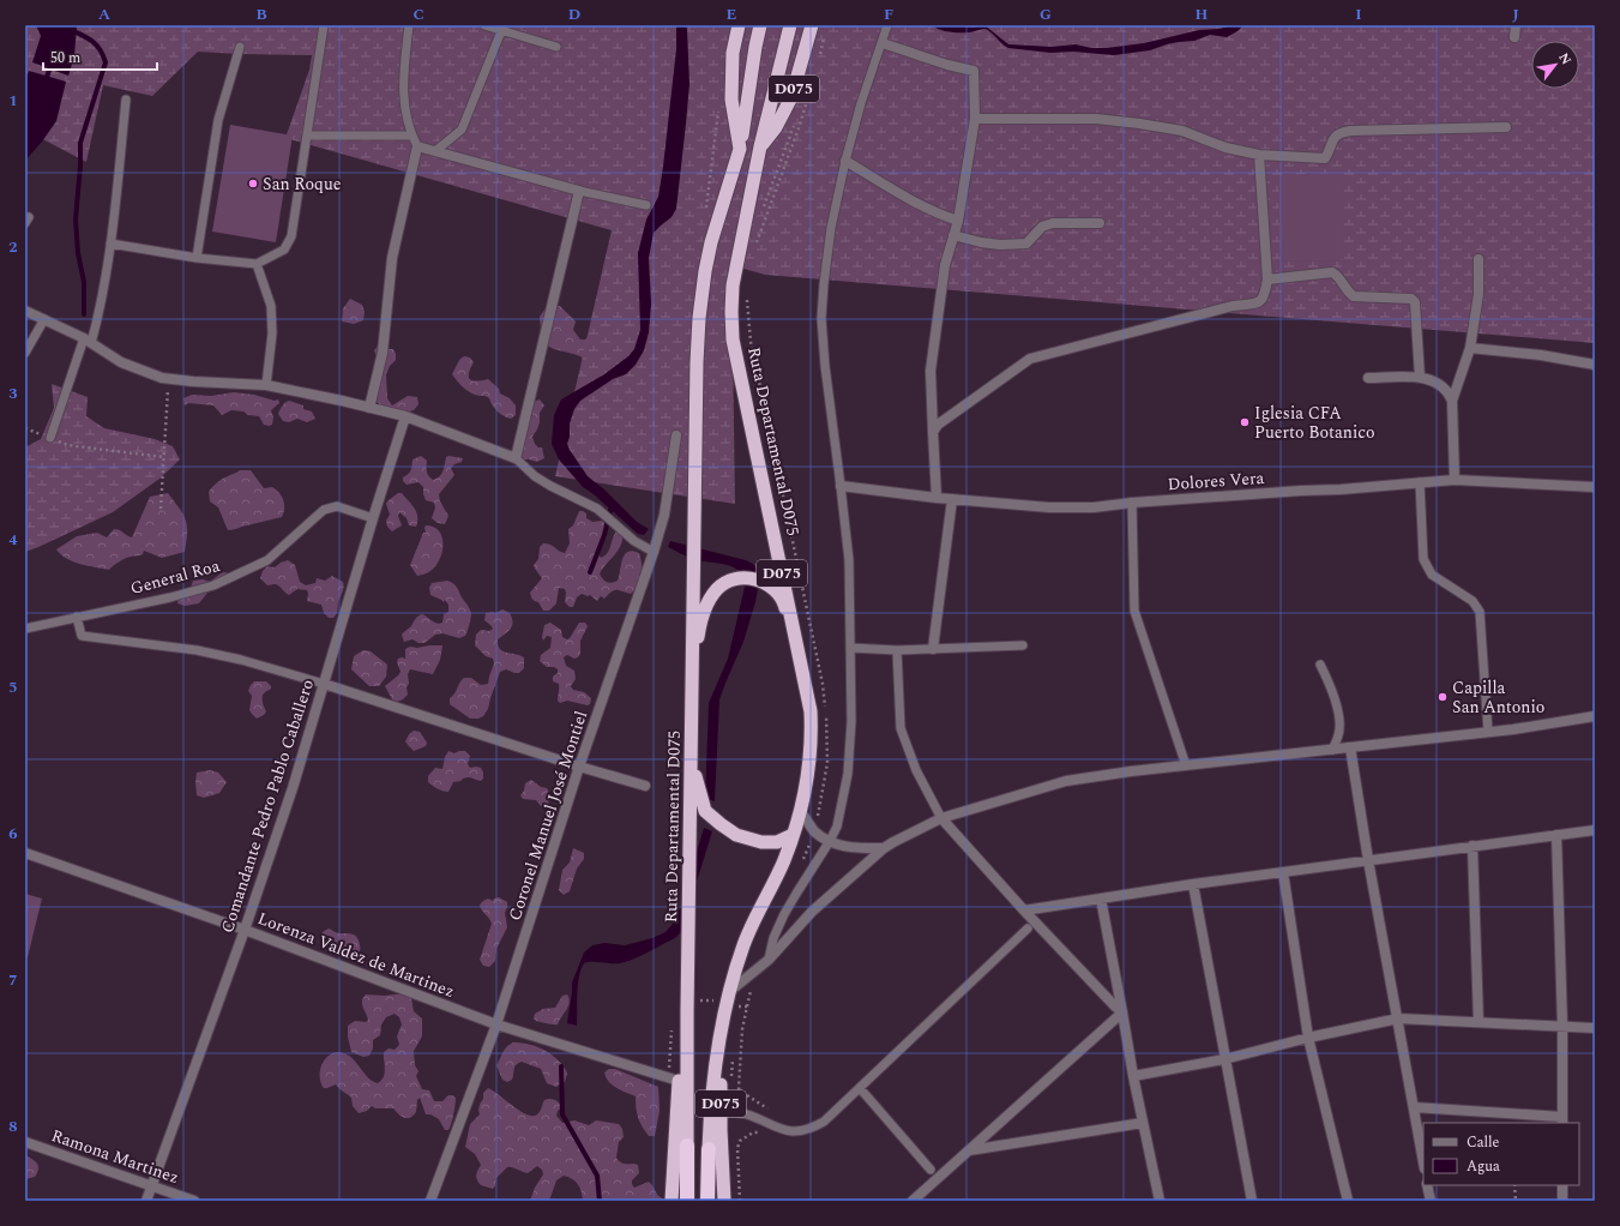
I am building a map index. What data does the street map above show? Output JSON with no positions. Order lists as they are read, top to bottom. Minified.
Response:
{"streets":{"highway":["D075","Ruta Departamental D075"],"street":["Dolores Vera","Comandante Pedro Pablo Caballero","Coronel Manuel José Montiel","Lorenza Valdez de Martinez","Ramona Martinez"],"lane":["General Roa"]},"crossings":[["D075","Ruta Departamental D075"],["D075","Lorenza Valdez de Martinez"],["General Roa","Comandante Pedro Pablo Caballero"],["Comandante Pedro Pablo Caballero","Lorenza Valdez de Martinez"],["Comandante Pedro Pablo Caballero","Ramona Martinez"],["Coronel Manuel José Montiel","Lorenza Valdez de Martinez"]],"places":["San Roque","Iglesia CFA Puerto Botanico","Capilla San Antonio"],"legend":["Calle","Agua"],"scale_bar":"50 m","north":"top right","grid":{"columns":["A","B","C","D","E","F","G","H","I","J"],"rows":["1","2","3","4","5","6","7","8"]}}
